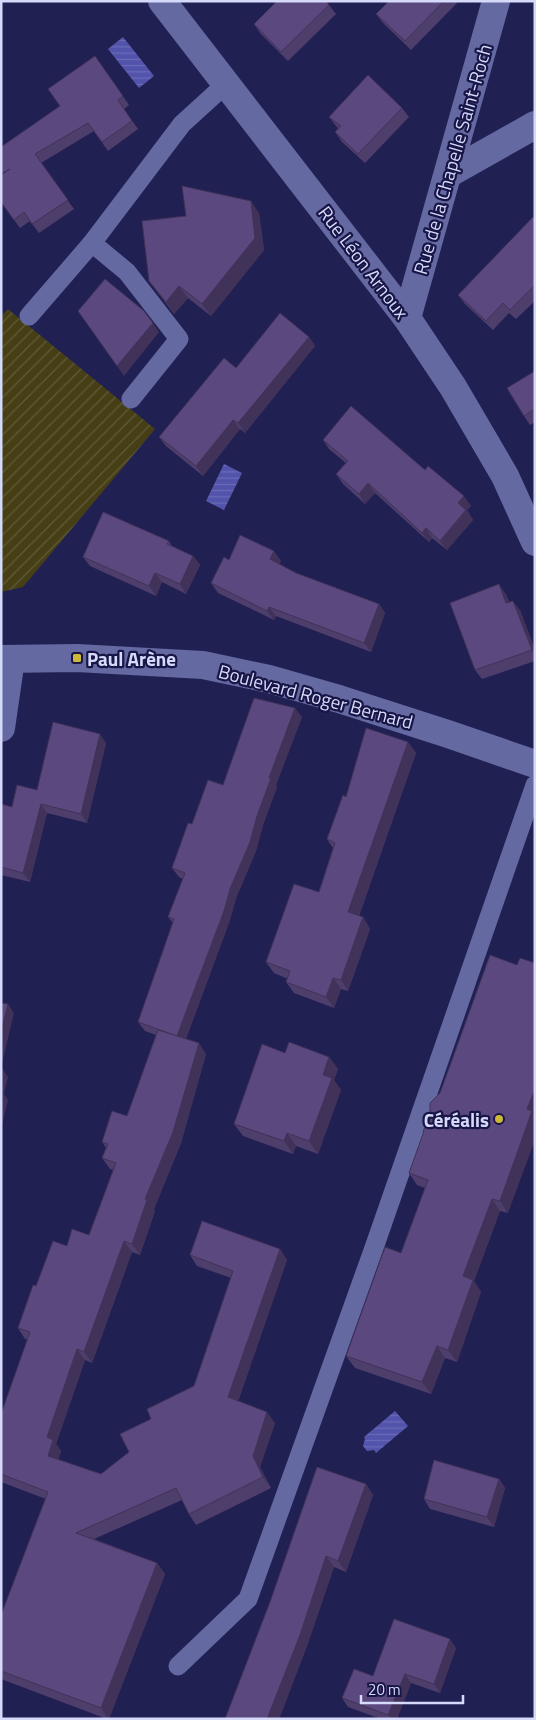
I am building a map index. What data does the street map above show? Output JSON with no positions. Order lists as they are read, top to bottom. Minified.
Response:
{"streets":{"street":["Rue de la Chapelle Saint-Roch","Rue Léon Arnoux","Boulevard Roger Bernard"]},"crossings":[["Rue de la Chapelle Saint-Roch","Rue Léon Arnoux"]],"places":{"transit":["Paul Arène"],"other":["Céréalis"]},"scale_bar":"20 m"}
